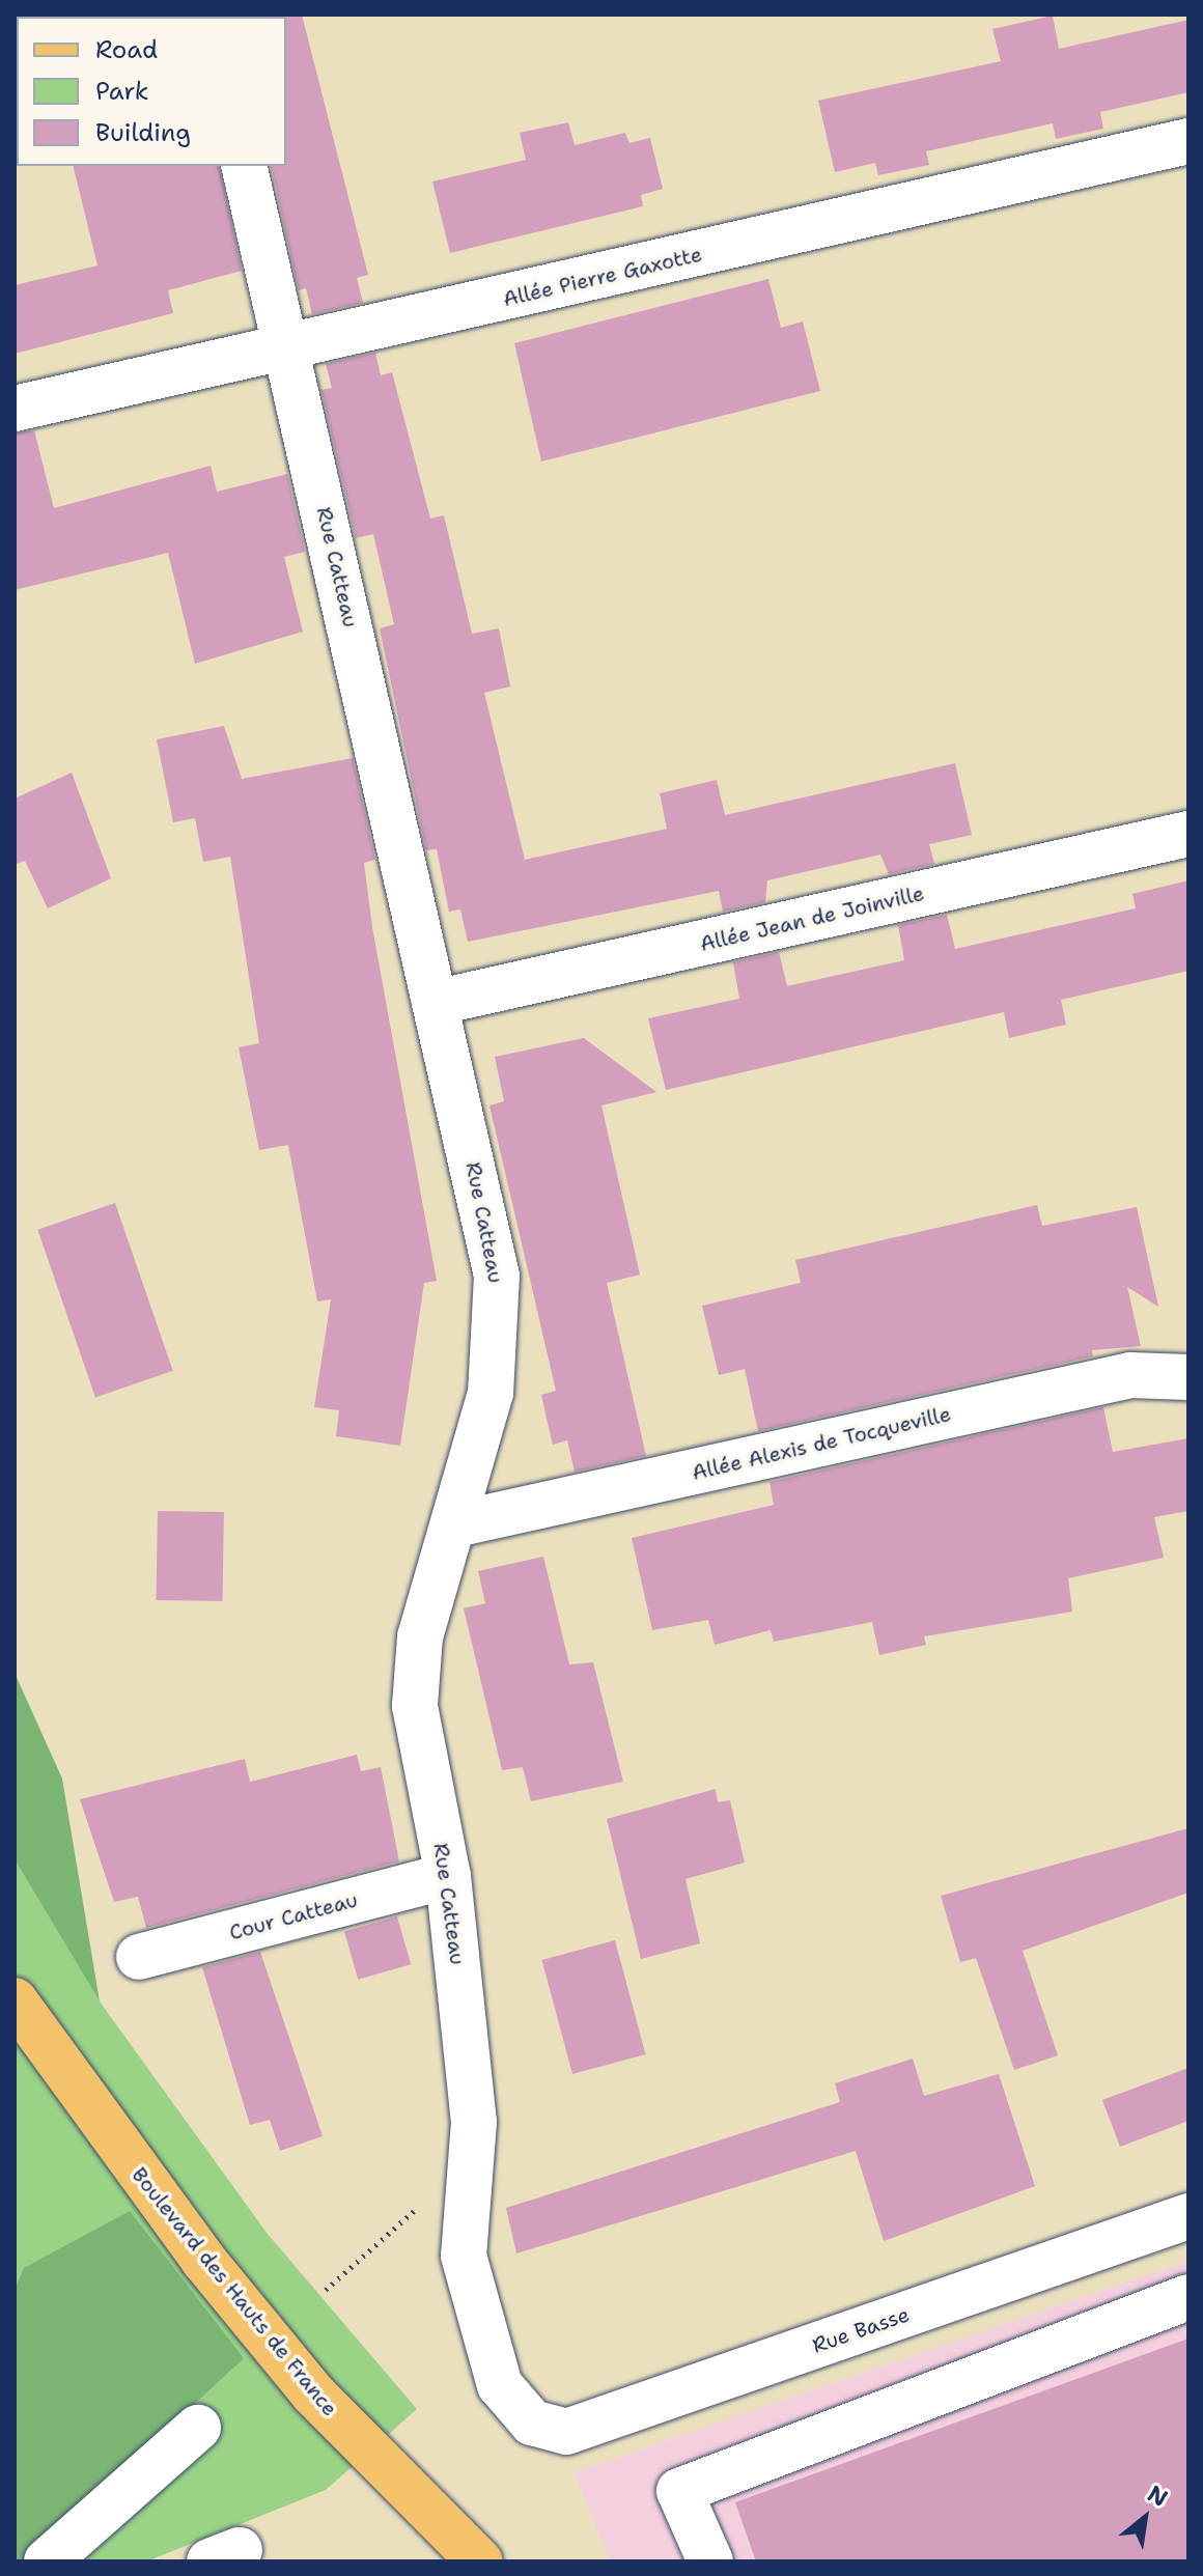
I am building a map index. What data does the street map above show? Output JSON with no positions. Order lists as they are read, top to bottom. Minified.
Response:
{"streets":{"main road":["Boulevard des Hauts de France"],"street":["Allée Pierre Gaxotte","Rue Catteau","Allée Jean de Joinville","Allée Alexis de Tocqueville","Cour Catteau","Rue Basse"]},"crossings":[["Allée Pierre Gaxotte","Rue Catteau"],["Rue Catteau","Allée Jean de Joinville"],["Rue Catteau","Allée Alexis de Tocqueville"],["Rue Catteau","Cour Catteau"],["Rue Catteau","Rue Basse"]],"legend":["Road","Park","Building"],"north":"top right"}
